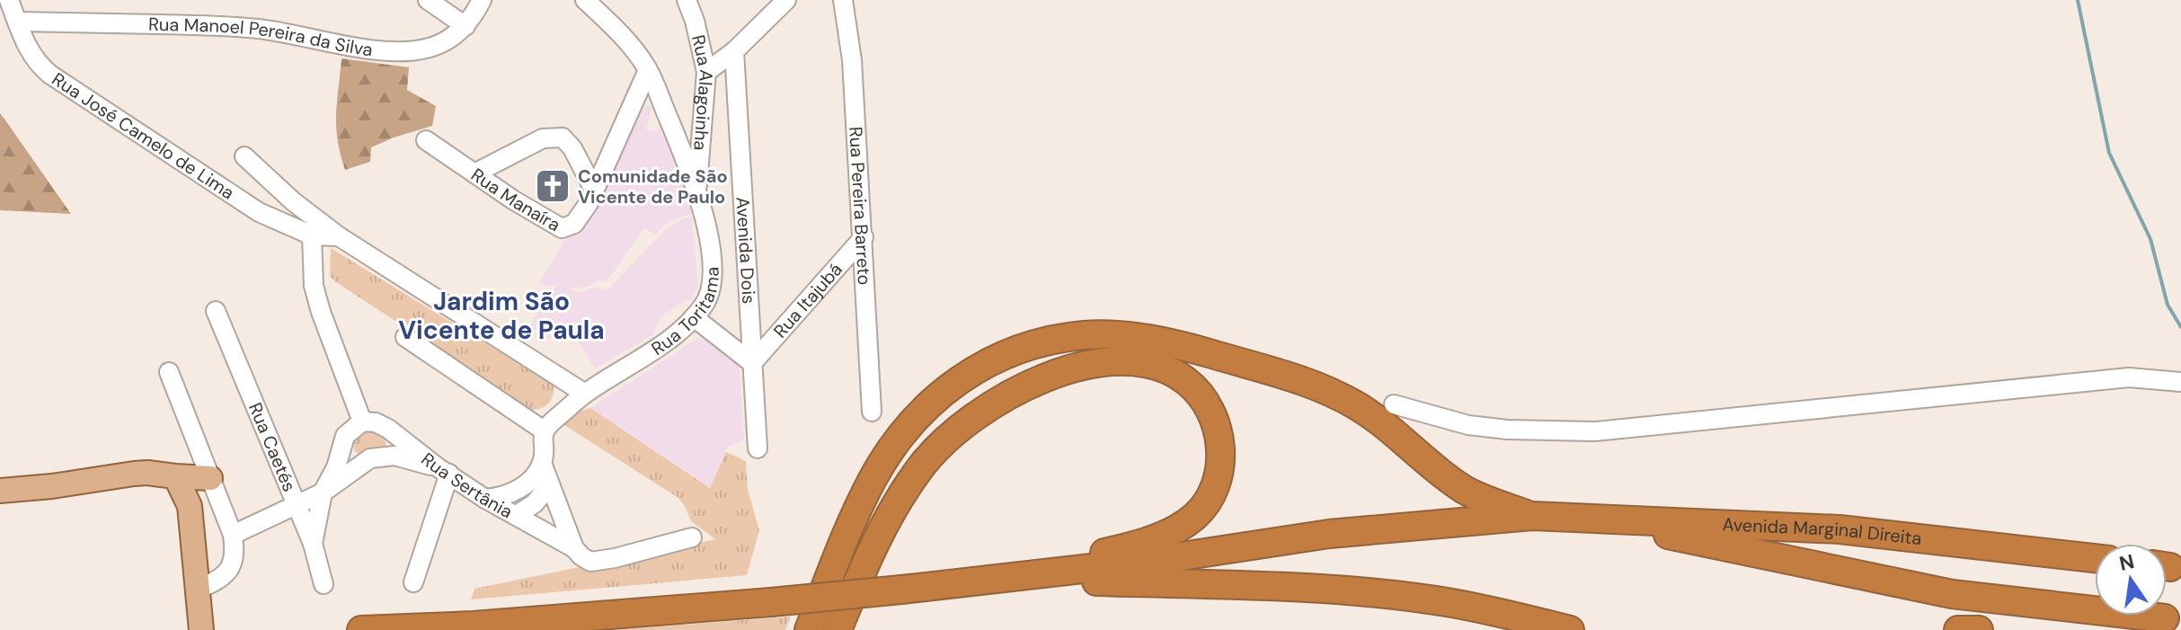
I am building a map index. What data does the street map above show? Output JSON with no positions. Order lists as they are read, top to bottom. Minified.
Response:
{"streets":{"highway":["Avenida Marginal Direita"],"street":["Rua Manoel Pereira da Silva","Rua Alagoinha","Rua José Camelo de Lima","Rua Manaíra","Rua Pereira Barreto","Avenida Dois","Rua Itajubá","Rua Toritama","Rua Caetés","Rua Sertânia"]},"crossings":[["Rua Manoel Pereira da Silva","Rua José Camelo de Lima"],["Rua Alagoinha","Rua Toritama"],["Rua Pereira Barreto","Rua Itajubá"],["Avenida Dois","Rua Itajubá"]],"districts":["Jardim São Vicente de Paula"],"places":{"church":["Comunidade São Vicente de Paulo"]},"north":"top"}
